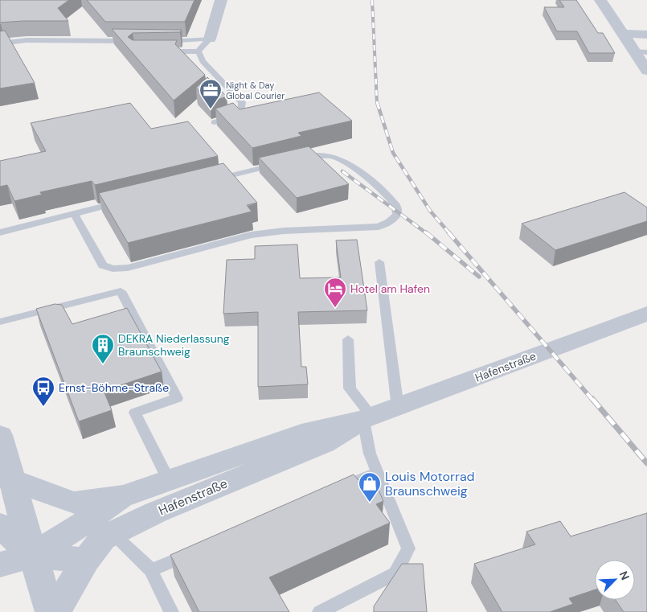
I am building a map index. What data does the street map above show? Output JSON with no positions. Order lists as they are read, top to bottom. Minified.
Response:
{"streets":{"street":["Hafenstraße"]},"places":{"office":["Night & Day Global Courier"],"hotel":["Hotel am Hafen"],"building":["DEKRA Niederlassung Braunschweig"],"bus stop":["Ernst-Böhme-Straße"],"shop":["Louis Motorrad Braunschweig"]},"north":"top right"}
